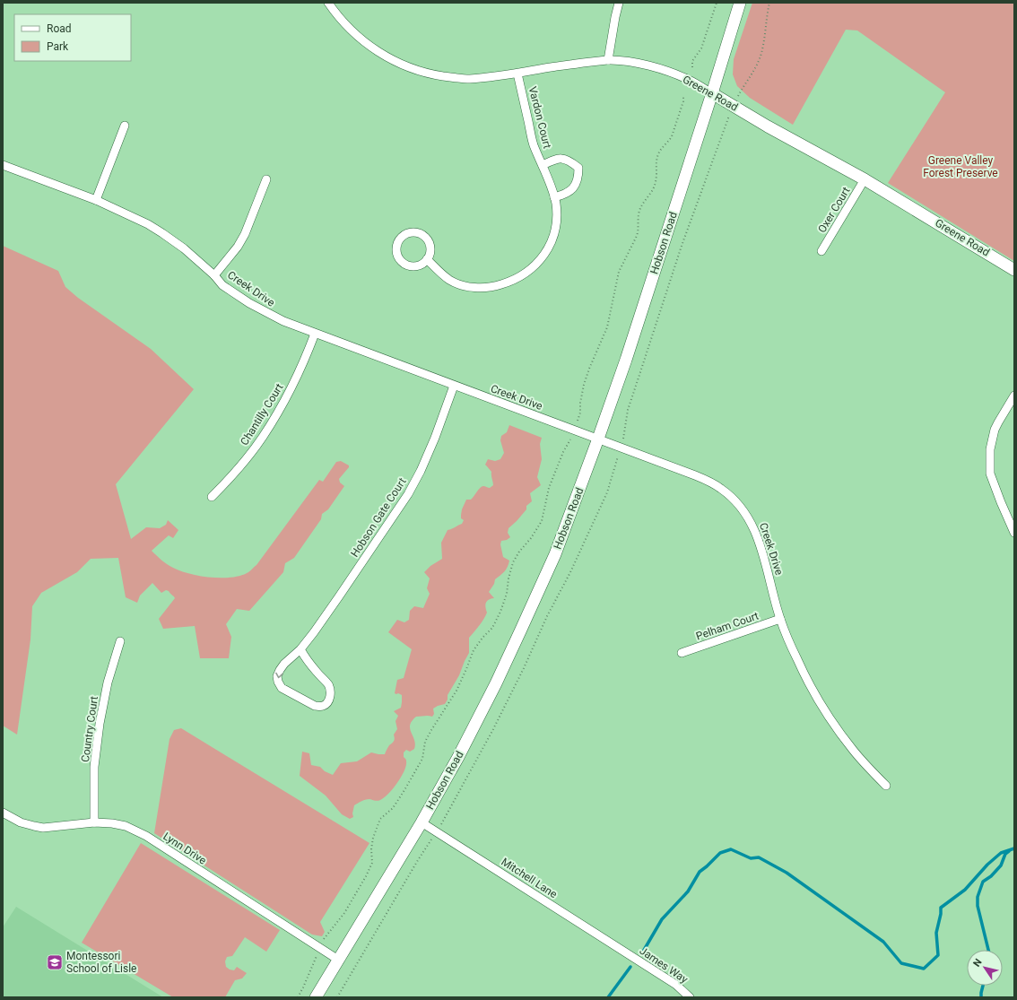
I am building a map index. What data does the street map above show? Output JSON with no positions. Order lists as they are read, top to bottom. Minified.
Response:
{"streets":{"main road":["Greene Road","Hobson Road"],"street":["Vardon Court","Oxer Court","Creek Drive","Chantilly Court","Hobson Gate Court","Pelham Court","Country Court","Lynn Drive","Mitchell Lane","James Way"]},"crossings":[["Greene Road","Vardon Court"],["Greene Road","Oxer Court"],["Greene Road","Hobson Road"],["Hobson Road","Creek Drive"],["Hobson Road","Lynn Drive"],["Hobson Road","Mitchell Lane"],["Creek Drive","Chantilly Court"],["Creek Drive","Hobson Gate Court"],["Creek Drive","Pelham Court"],["Country Court","Lynn Drive"],["Mitchell Lane","James Way"]],"parks":["Greene Valley Forest Preserve"],"places":{"school or university":["Montessori School of Lisle"]},"legend":["Road","Park"],"north":"top left"}
